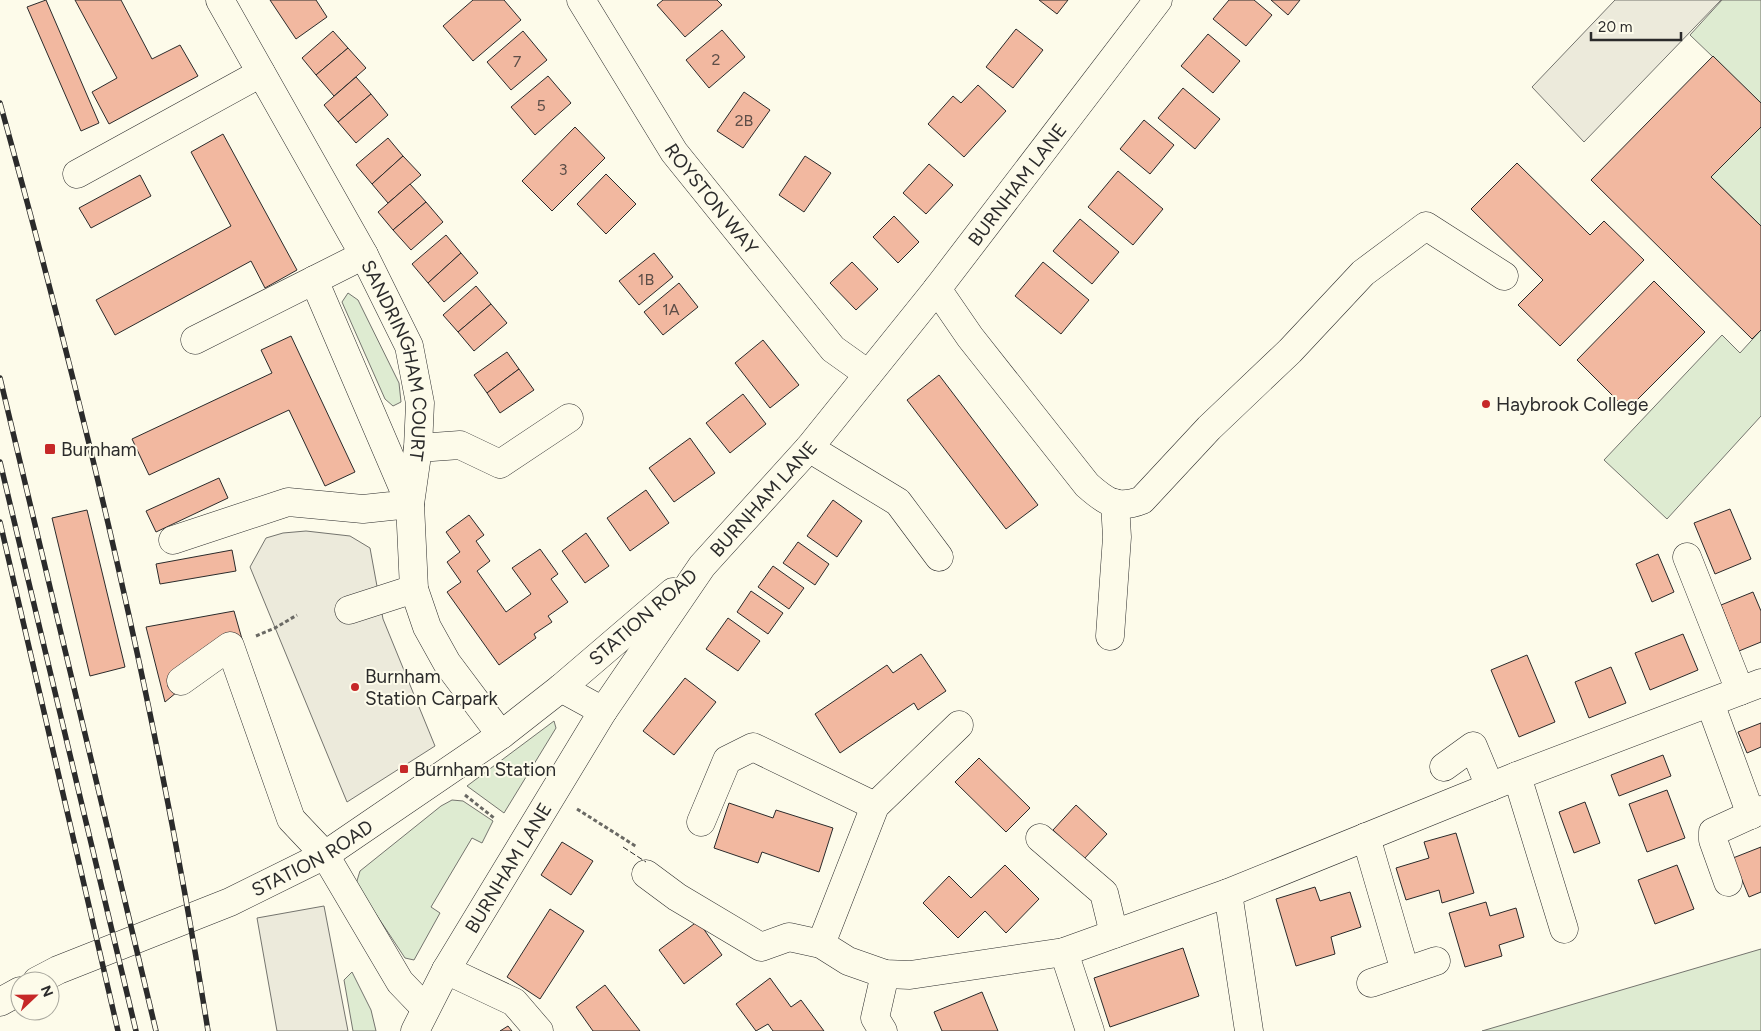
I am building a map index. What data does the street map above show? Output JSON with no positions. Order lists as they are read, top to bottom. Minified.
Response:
{"streets":{"street":["BURNHAM LANE","ROYSTON WAY","SANDRINGHAM COURT","STATION ROAD"]},"crossings":[["BURNHAM LANE","ROYSTON WAY"],["BURNHAM LANE","STATION ROAD"],["SANDRINGHAM COURT","STATION ROAD"]],"places":{"other":["Haybrook College","Burnham Station Carpark"],"transit":["Burnham","Burnham Station"]},"house_numbers":["2","7","5","2B","3","1B","1A"],"scale_bar":"20 m","north":"right"}
